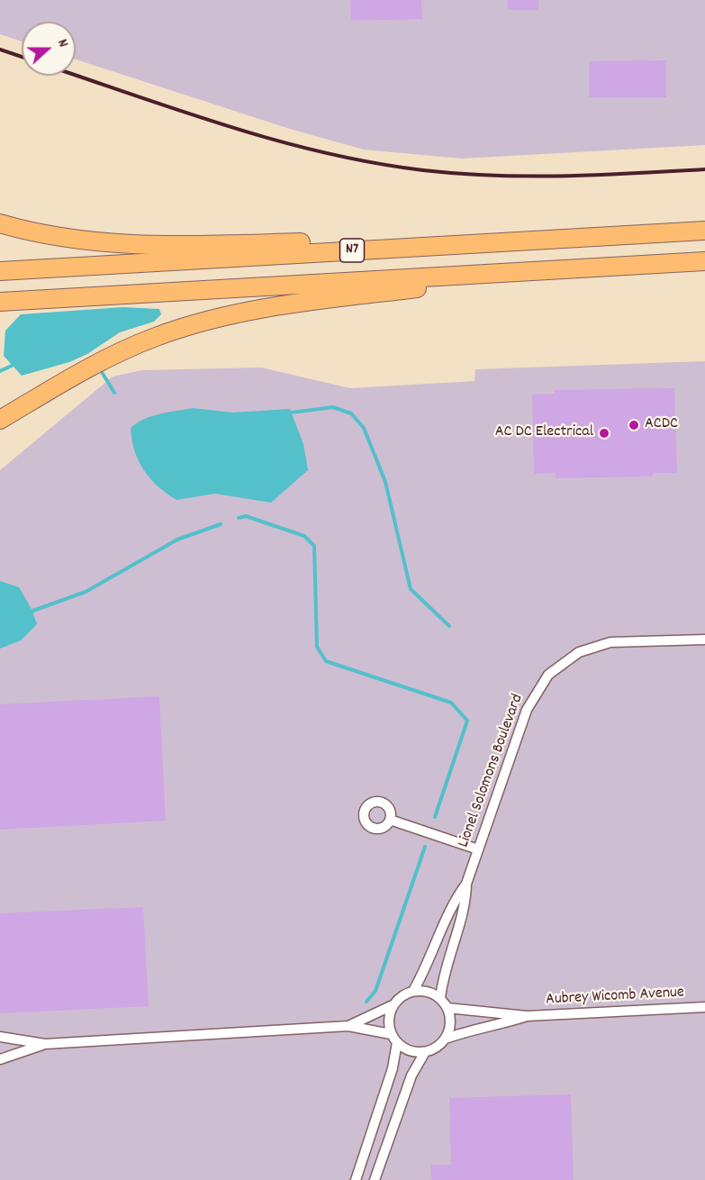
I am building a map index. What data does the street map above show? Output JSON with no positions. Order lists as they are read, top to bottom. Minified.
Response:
{"streets":{"highway":["N7"],"street":["Lionel Solomons Boulevard","Aubrey Wicomb Avenue"]},"crossings":[["Lionel Solomons Boulevard","Aubrey Wicomb Avenue"]],"places":["ACDC","AC DC Electrical"],"north":"right"}
